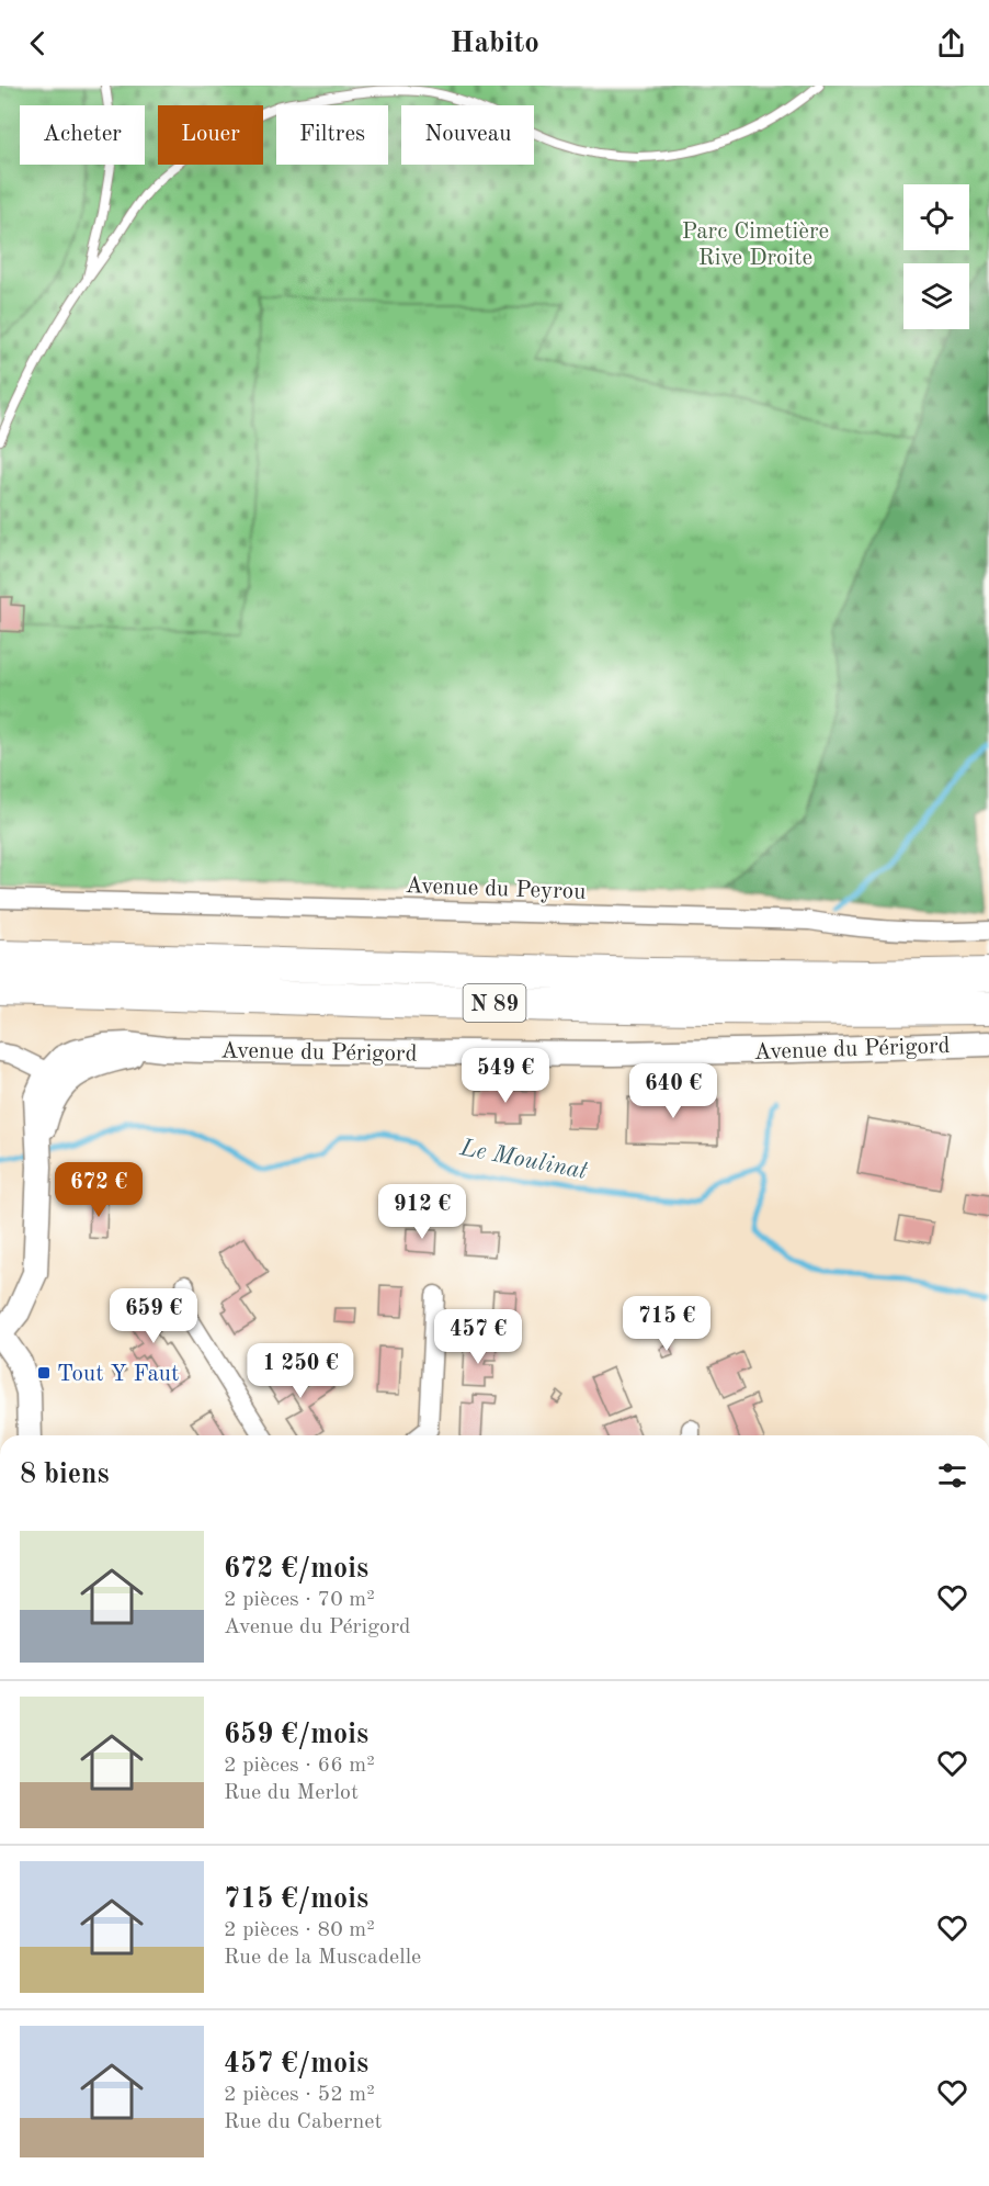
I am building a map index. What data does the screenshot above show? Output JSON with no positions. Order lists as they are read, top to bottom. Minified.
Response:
{"streets":{"highway":["N 89"],"street":["Avenue du Peyrou","Avenue du Périgord"]},"water":["Le Moulinat"],"parks":["Parc Cimetière Rive Droite"],"places":{"transit":["Tout Y Faut"]},"page":{"header":"Habito","chip":["Acheter","Louer","Filtres","Nouveau"],"price":["549 €","640 €","672 €","912 €","659 €","715 €","457 €","1 250 €"],"heading":"8 biens","list":[{"name":"672 €/mois","note":"2 pièces · 70 m² · Avenue du Périgord"},{"name":"659 €/mois","note":"2 pièces · 66 m² · Rue du Merlot"},{"name":"715 €/mois","note":"2 pièces · 80 m² · Rue de la Muscadelle"},{"name":"457 €/mois","note":"2 pièces · 52 m² · Rue du Cabernet"}]}}
